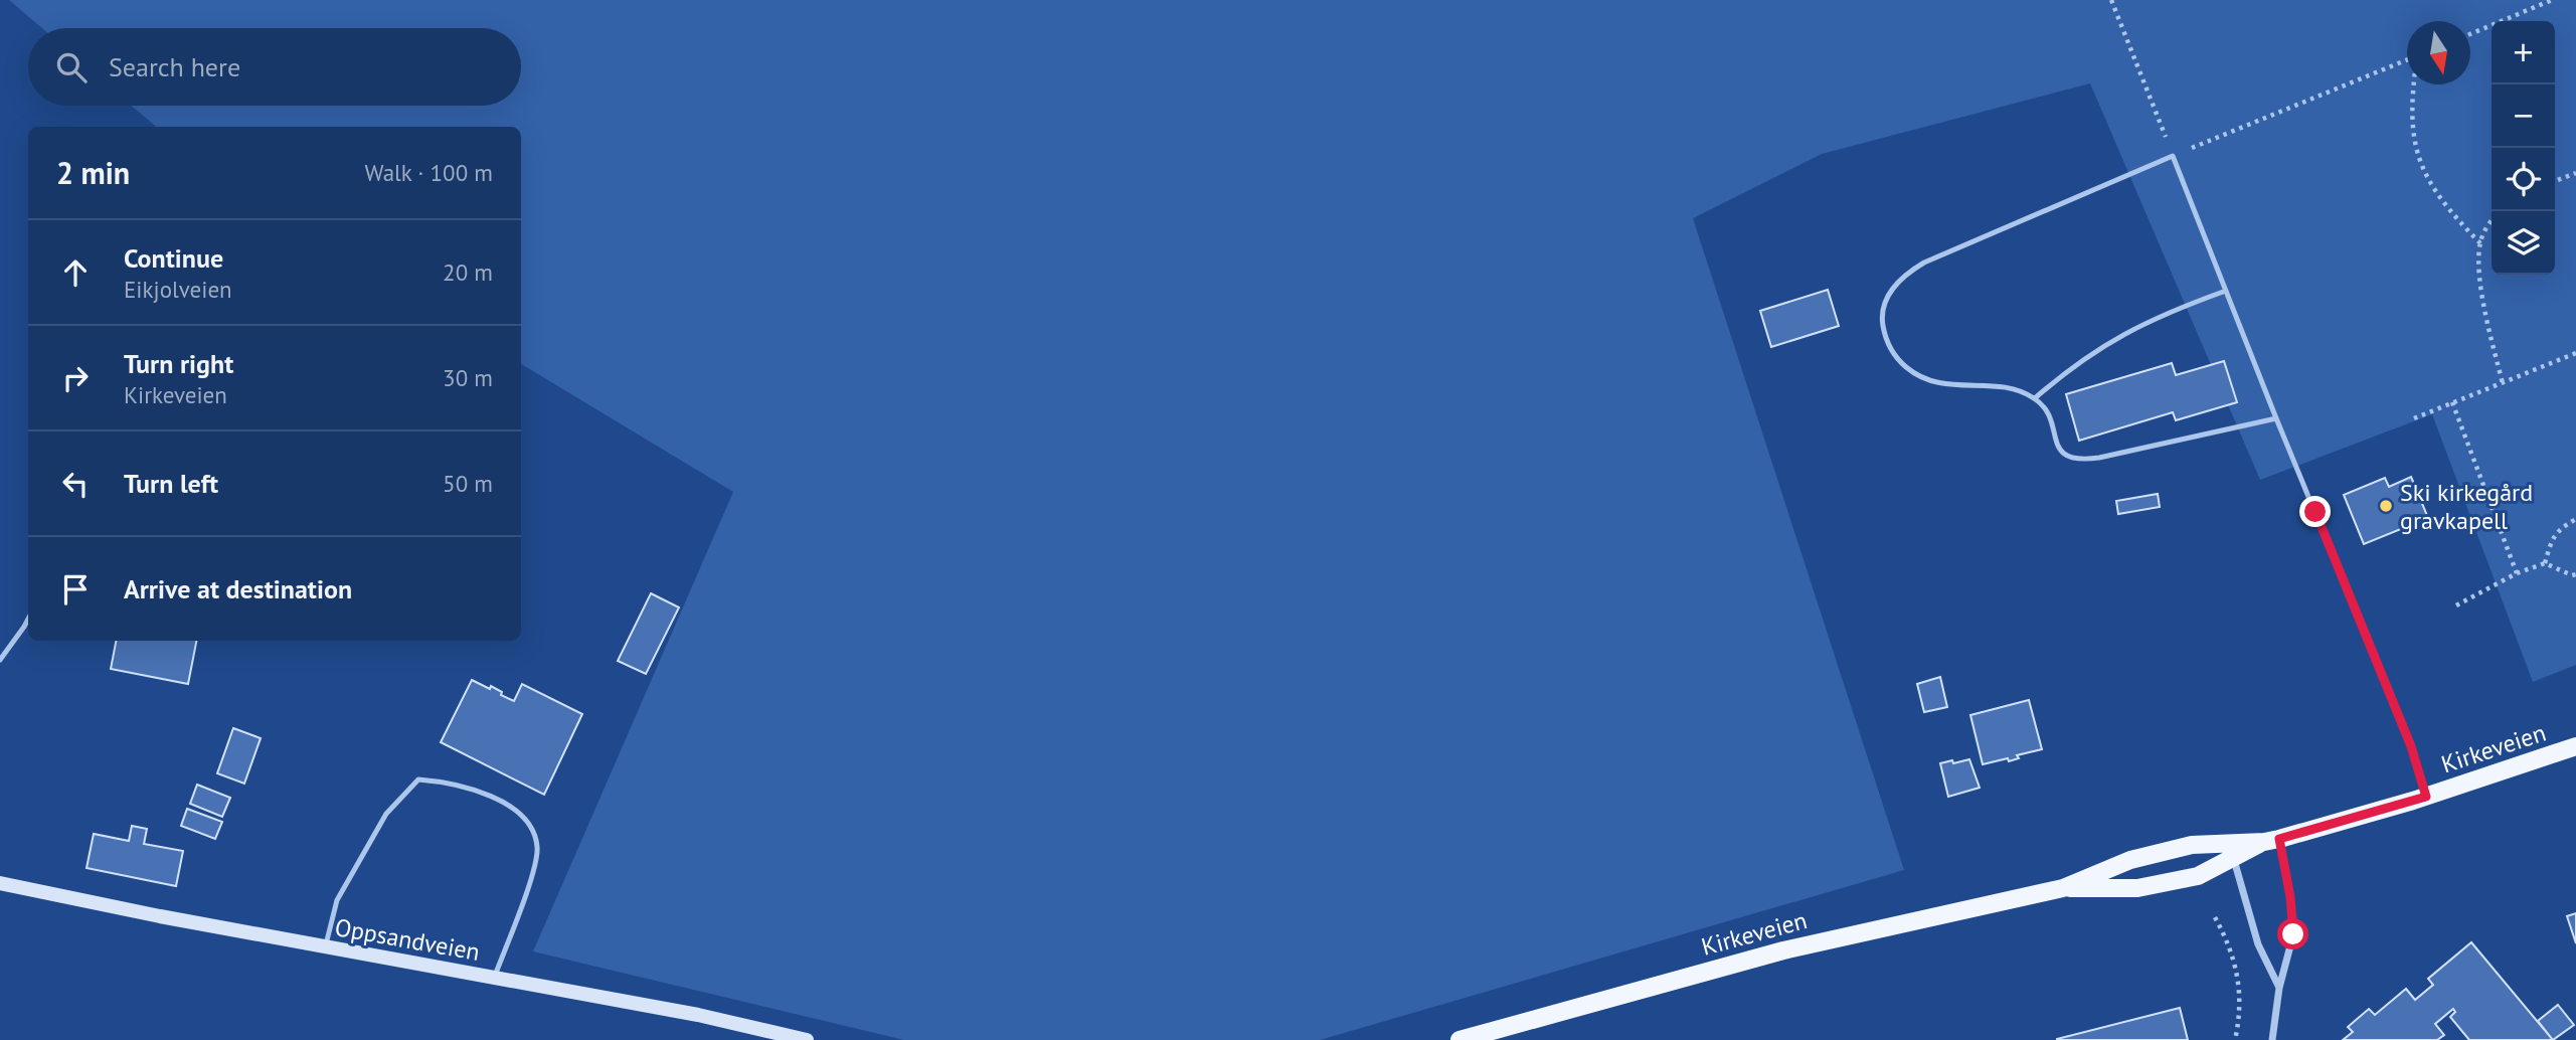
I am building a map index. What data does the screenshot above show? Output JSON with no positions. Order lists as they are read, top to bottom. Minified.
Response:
{"streets":{"main road":["Kirkeveien","Oppsandveien"]},"places":["Ski kirkegård gravkapell"],"north":"bottom","page":{"map_buttons":["+","−"],"search":"Search here","heading":["2 min","Walk · 100 m"],"list":[["Continue","Eikjolveien","20 m"],["Turn right","Kirkeveien","30 m"],["Turn left","50 m"],"Arrive at destination"]}}
